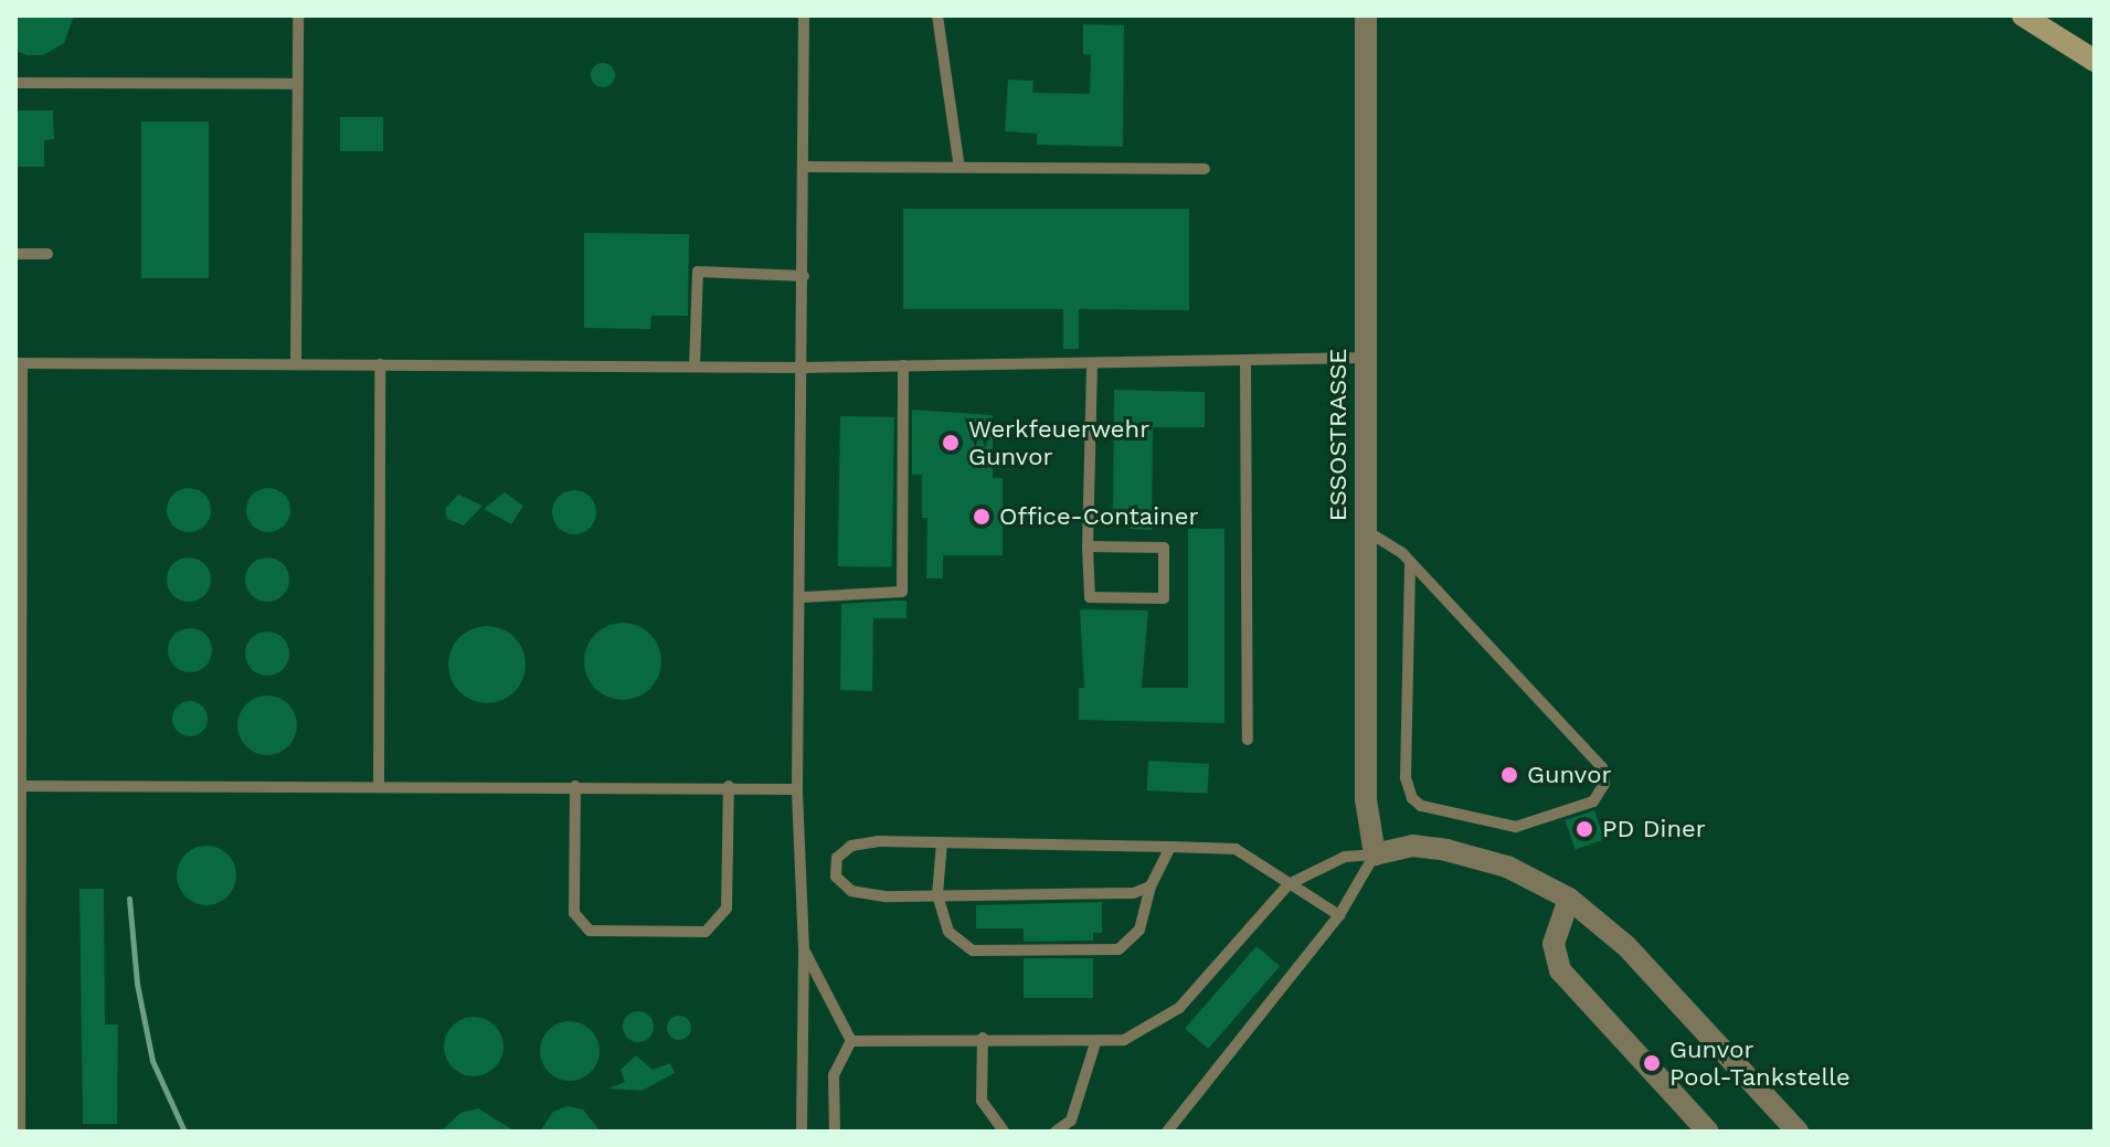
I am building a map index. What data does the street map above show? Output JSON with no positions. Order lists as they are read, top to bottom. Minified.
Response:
{"streets":{"street":["ESSOSTRASSE"]},"places":["Werkfeuerwehr Gunvor","Office-Container","Gunvor","PD Diner","Gunvor Pool-Tankstelle"]}
